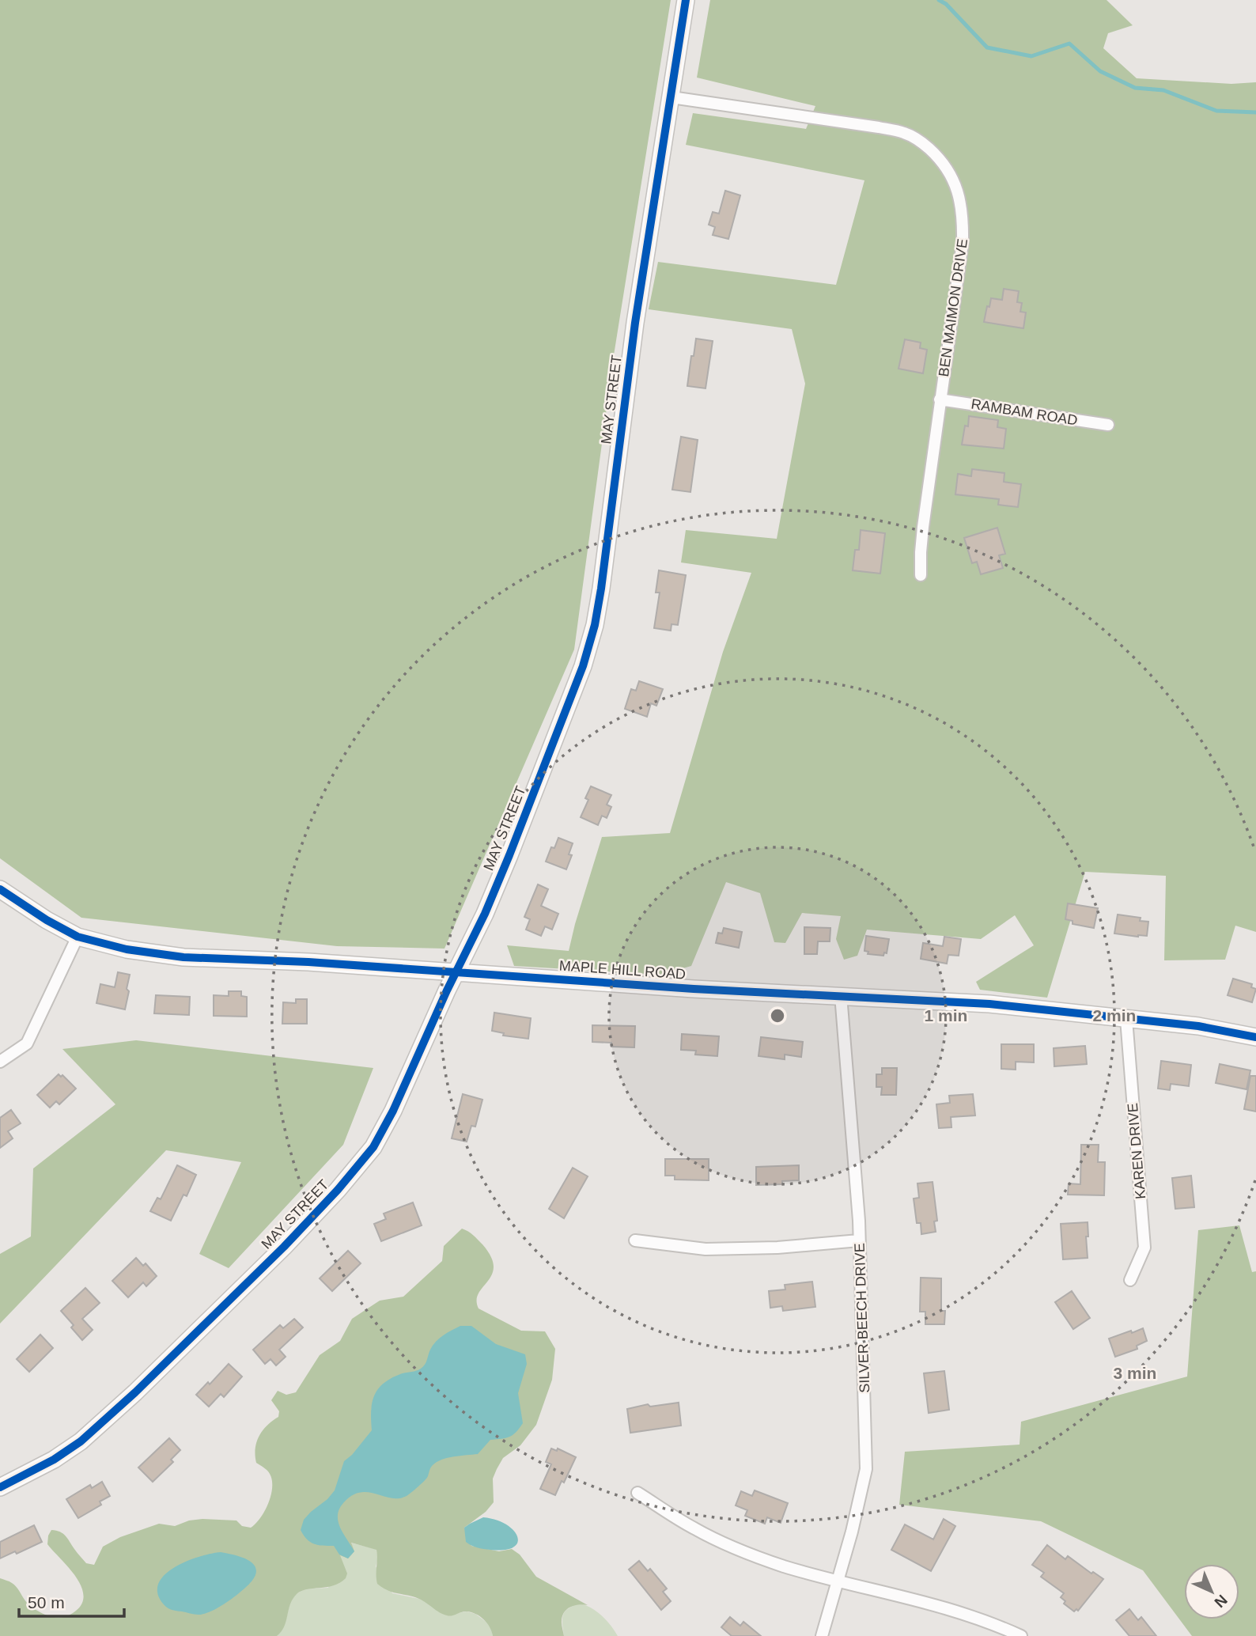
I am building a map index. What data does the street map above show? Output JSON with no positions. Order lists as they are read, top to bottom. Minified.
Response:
{"streets":{"street":["BEN MAIMON DRIVE","MAY STREET","RAMBAM ROAD","MAPLE HILL ROAD","KAREN DRIVE","SILVER BEECH DRIVE"]},"crossings":[["BEN MAIMON DRIVE","MAY STREET"],["BEN MAIMON DRIVE","RAMBAM ROAD"],["MAY STREET","MAPLE HILL ROAD"],["MAPLE HILL ROAD","KAREN DRIVE"],["MAPLE HILL ROAD","SILVER BEECH DRIVE"]],"scale_bar":"50 m","north":"bottom right","rings":["1 min","2 min","3 min"]}
